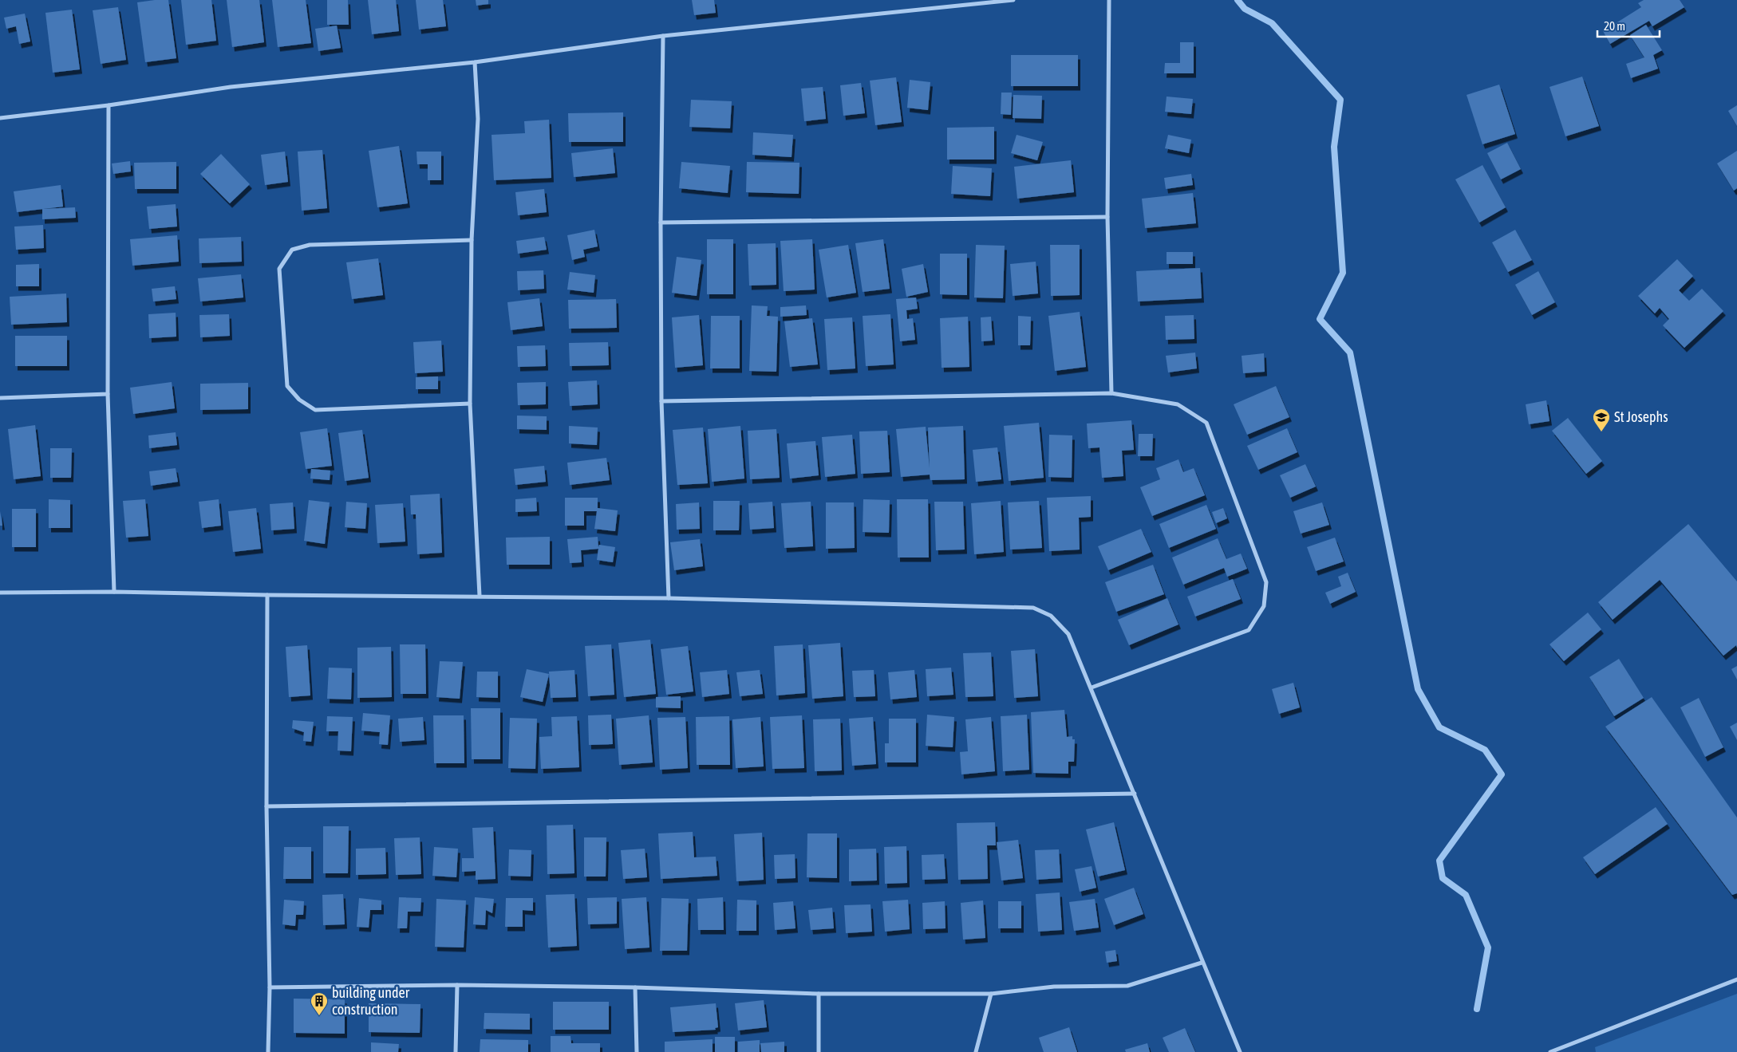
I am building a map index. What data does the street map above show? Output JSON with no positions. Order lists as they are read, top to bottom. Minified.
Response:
{"places":{"school or university":["St Josephs"],"building":["building under construction"]},"scale_bar":"20 m"}
